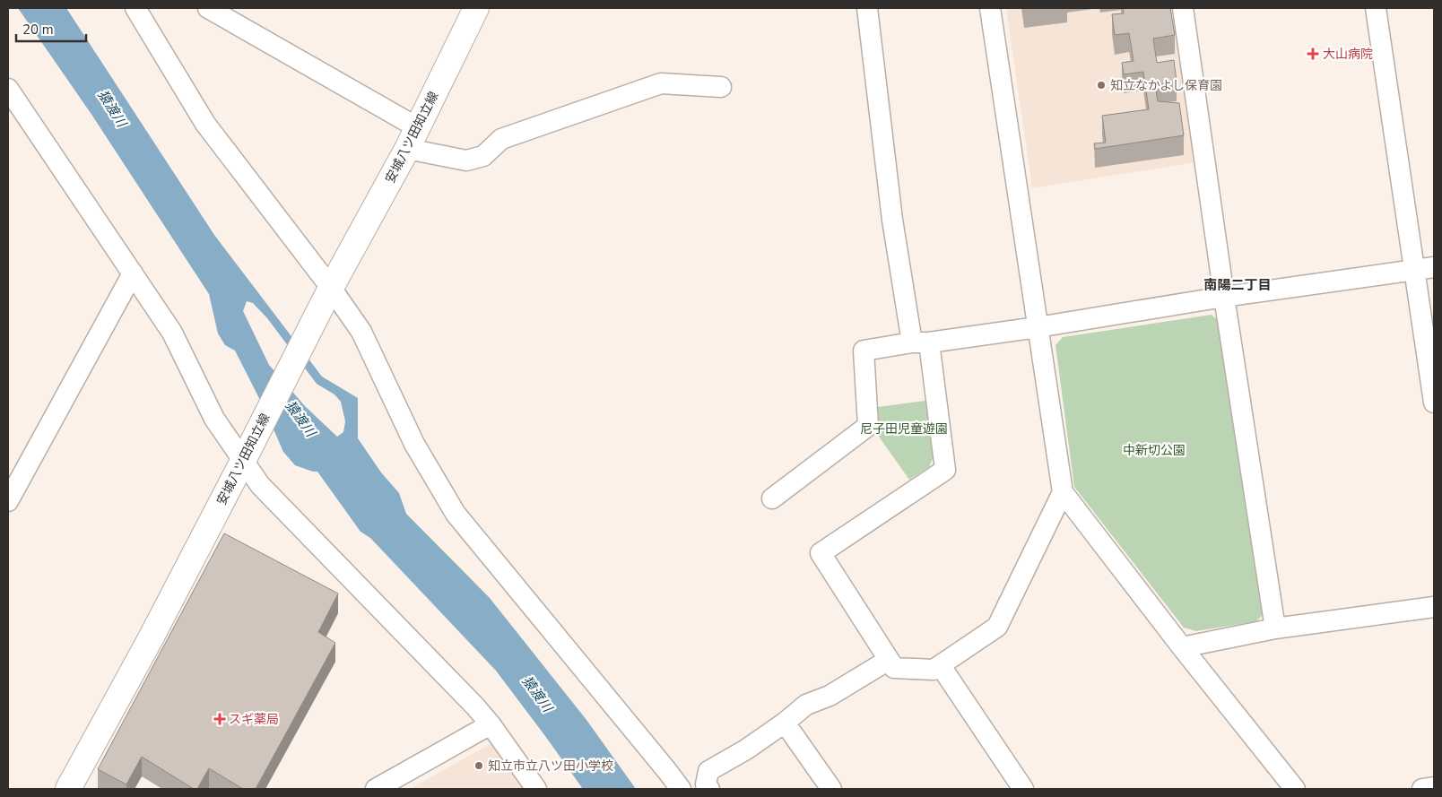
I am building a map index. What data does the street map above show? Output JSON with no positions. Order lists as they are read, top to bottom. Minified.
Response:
{"streets":{"main road":["安城八ツ田知立線"]},"districts":["南陽二丁目"],"water":["猿渡川"],"parks":["尼子田児童遊園","中新切公園"],"places":{"health":["大山病院","スギ薬局"],"other":["知立なかよし保育園","知立市立八ツ田小学校"]},"scale_bar":"20 m"}
